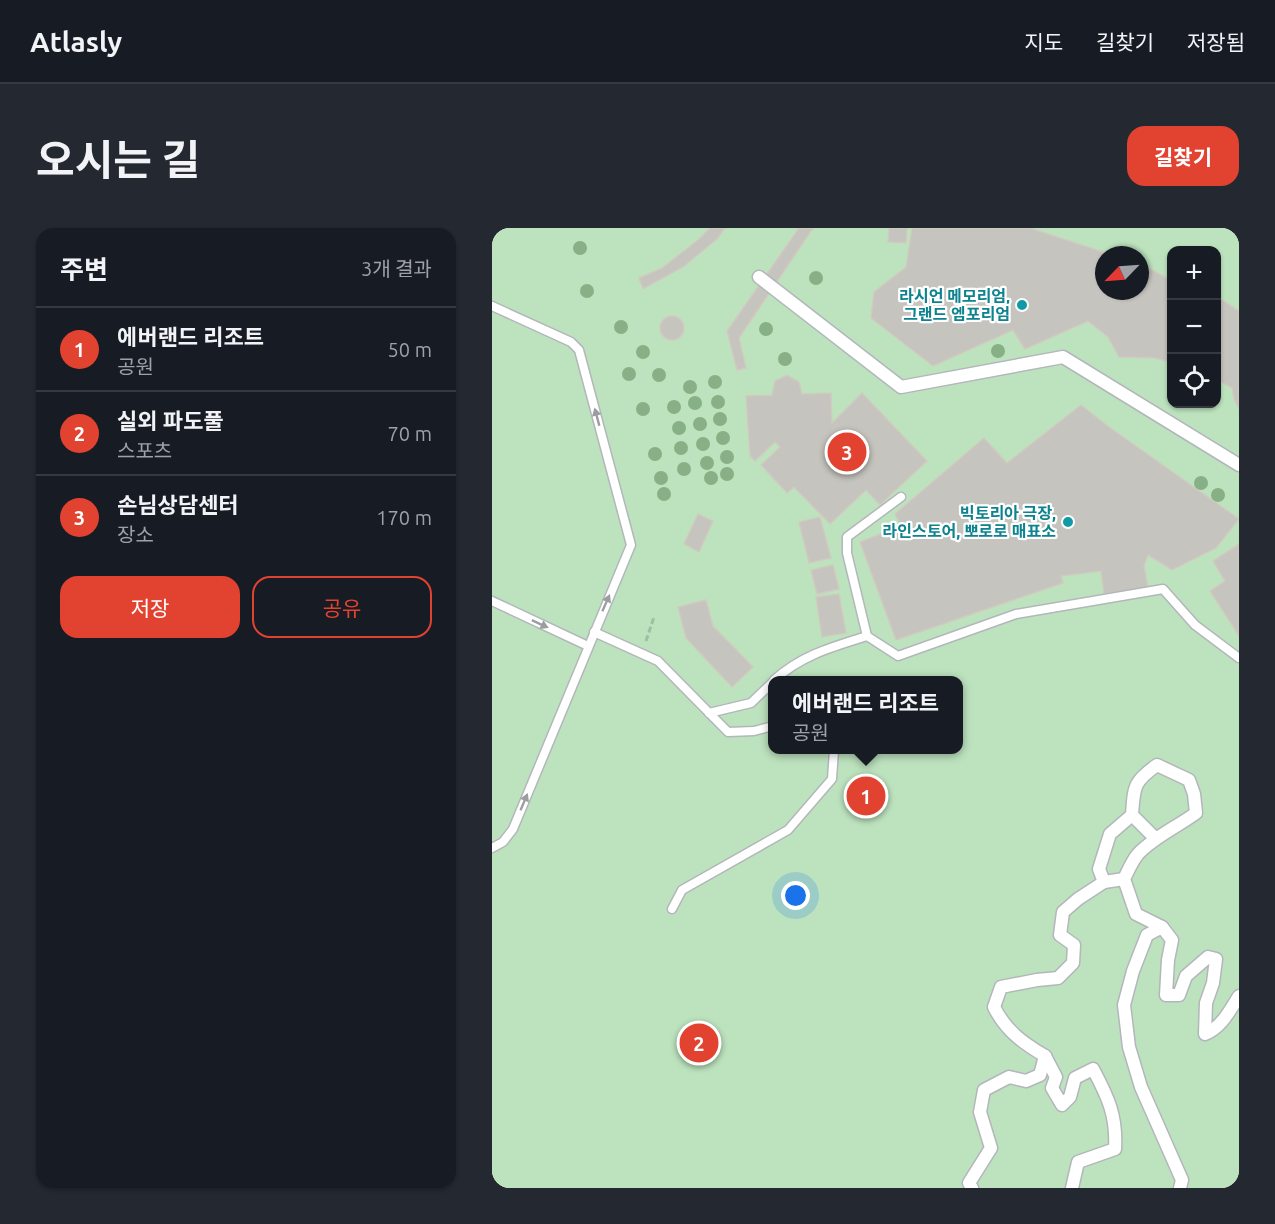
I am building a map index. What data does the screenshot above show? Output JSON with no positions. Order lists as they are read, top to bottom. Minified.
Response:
{"places":["라시언 메모리엄, 그랜드 엠포리엄","빅토리아 극장, 라인스토어, 뽀로로 매표소"],"north":"bottom left","page":{"header":"Atlasly","nav":["지도","길찾기","저장됨"],"title":"오시는 길","buttons":["길찾기",["저장","공유"]],"heading":["주변","3개 결과"],"map_buttons":["+","−"],"list":[{"mark":"1","name":"에버랜드 리조트","note":"공원","value":"50 m"},{"mark":"2","name":"실외 파도풀","note":"스포츠","value":"70 m"},{"mark":"3","name":"손님상담센터","note":"장소","value":"170 m"}],"pins":["3","1","2"],"popup":["에버랜드 리조트","공원"]}}
